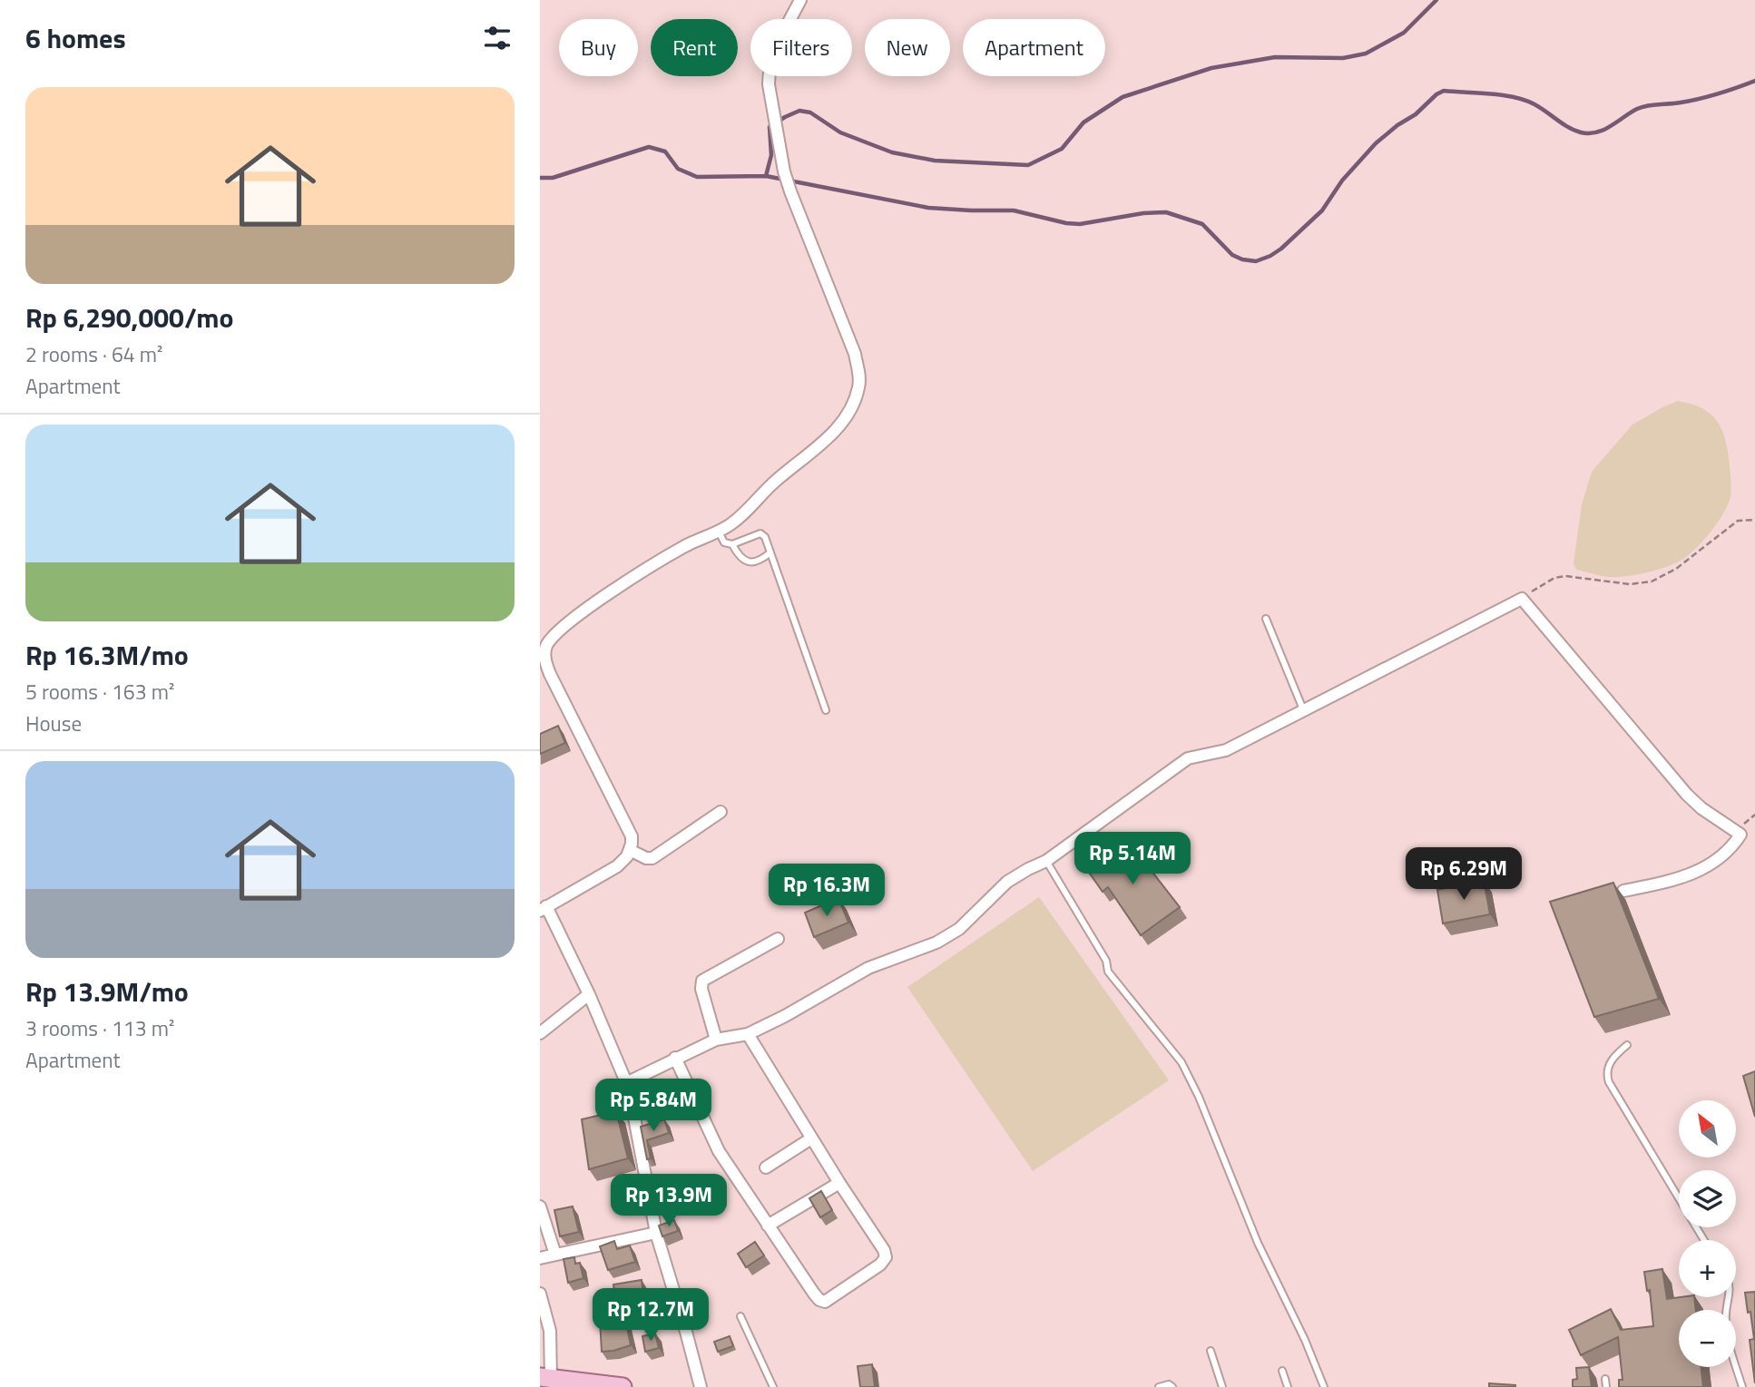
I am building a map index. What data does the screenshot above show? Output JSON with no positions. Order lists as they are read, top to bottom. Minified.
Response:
{"north":"top left","page":{"heading":"6 homes","chip":["Buy","Rent","Filters","New","Apartment"],"list":[{"name":"Rp 6,290,000/mo","note":"2 rooms · 64 m² · Apartment"},{"name":"Rp 16.3M/mo","note":"5 rooms · 163 m² · House"},{"name":"Rp 13.9M/mo","note":"3 rooms · 113 m² · Apartment"}],"price":["Rp 5.14M","Rp 6.29M","Rp 16.3M","Rp 5.84M","Rp 13.9M","Rp 12.7M"],"map_buttons":["+","−"]}}
